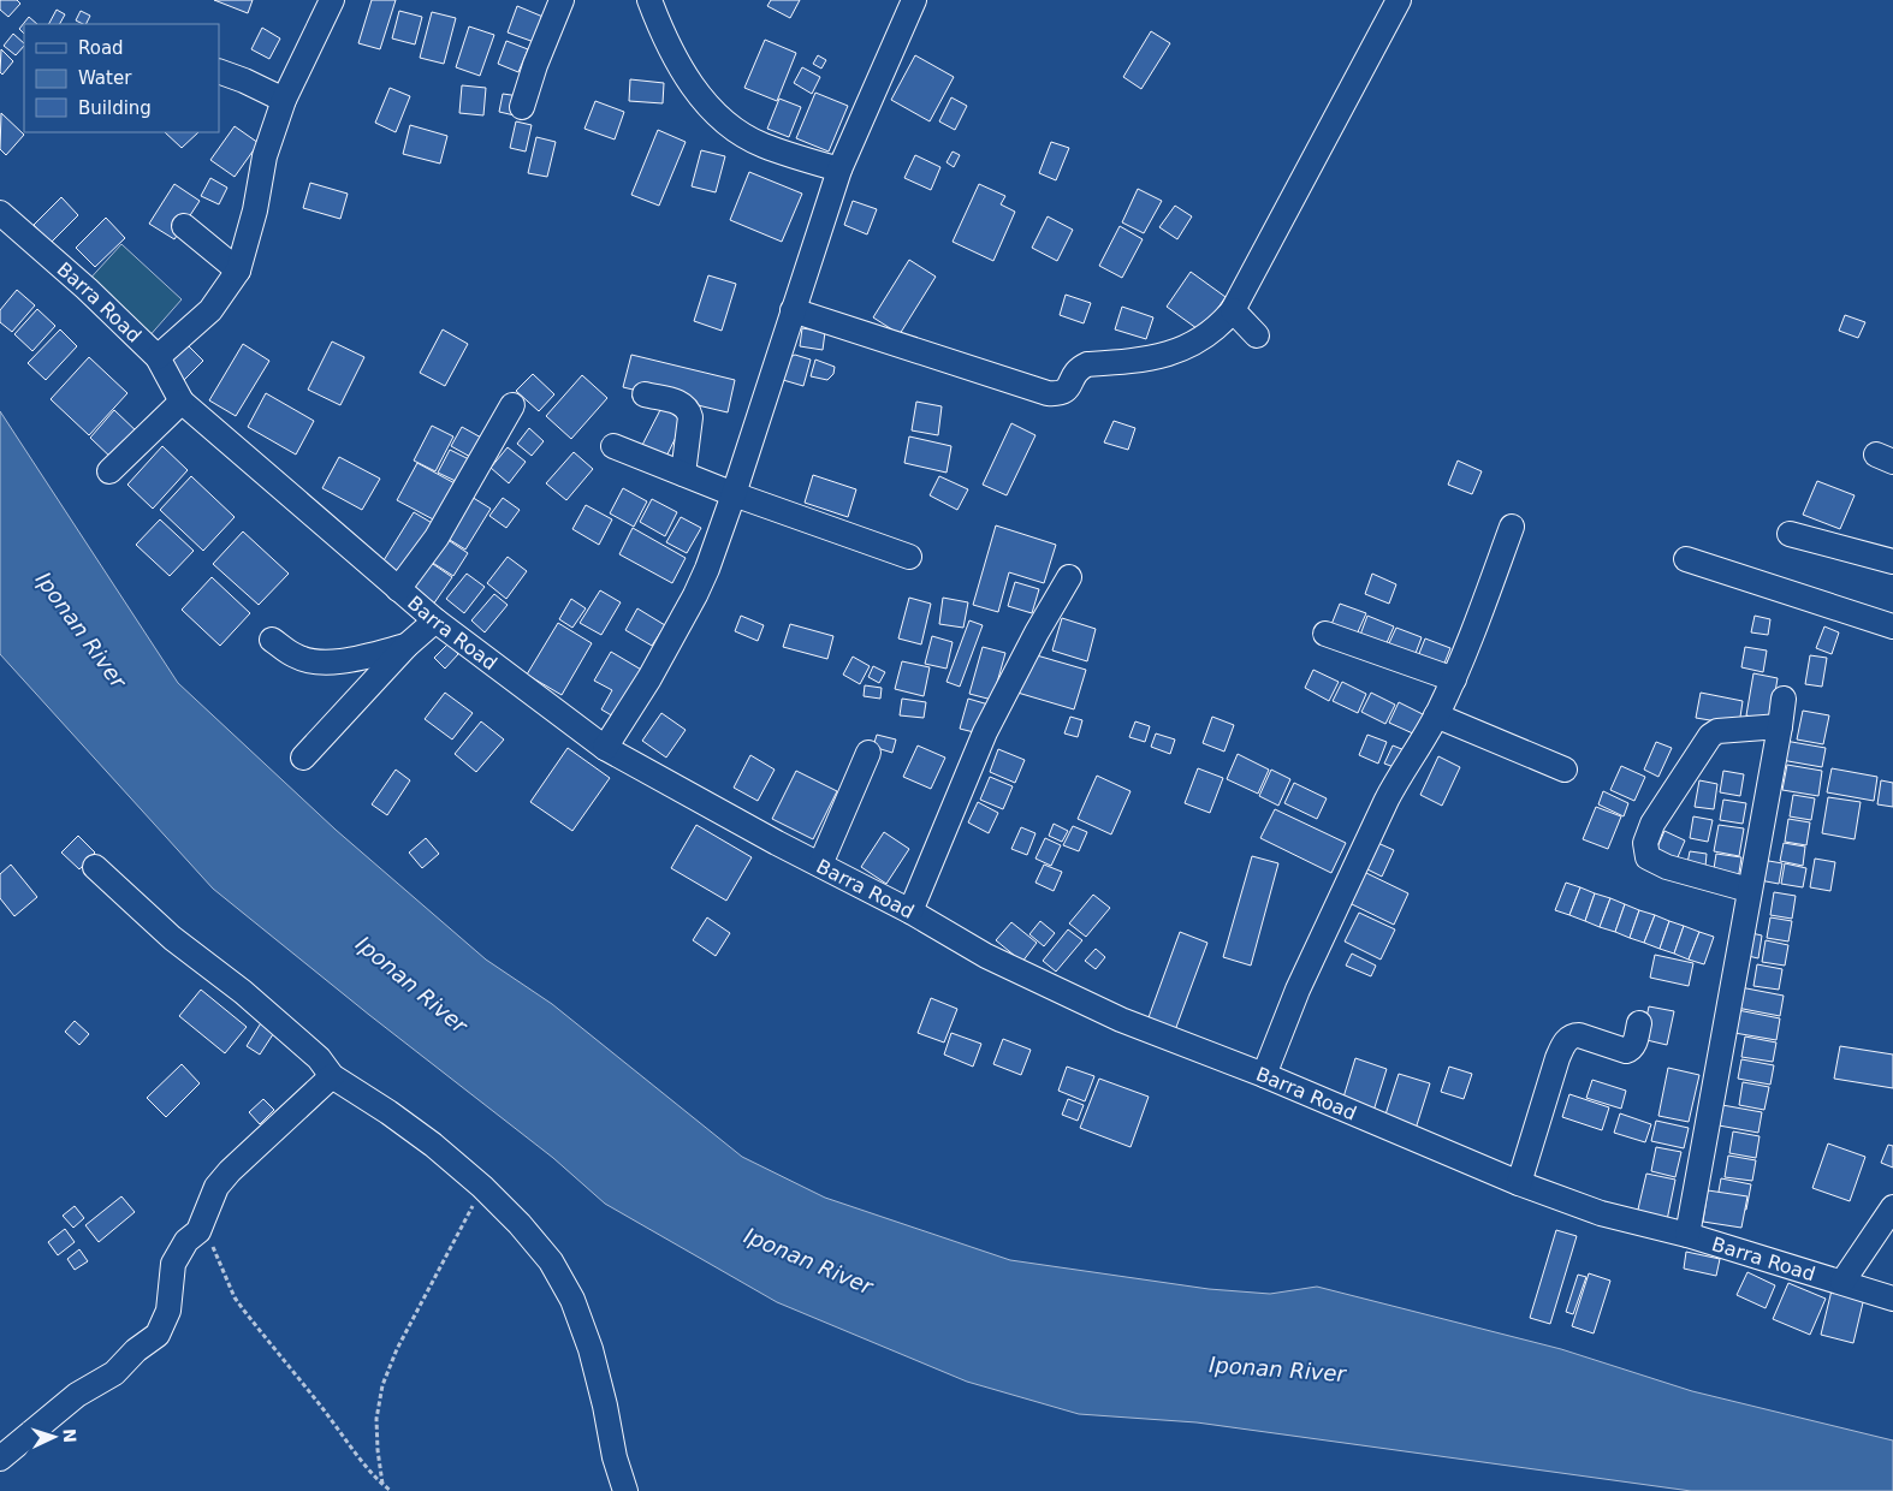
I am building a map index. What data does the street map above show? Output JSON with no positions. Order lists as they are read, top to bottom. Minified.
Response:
{"streets":{"street":["Barra Road"]},"water":["Iponan River"],"legend":["Road","Water","Building"],"north":"right"}
